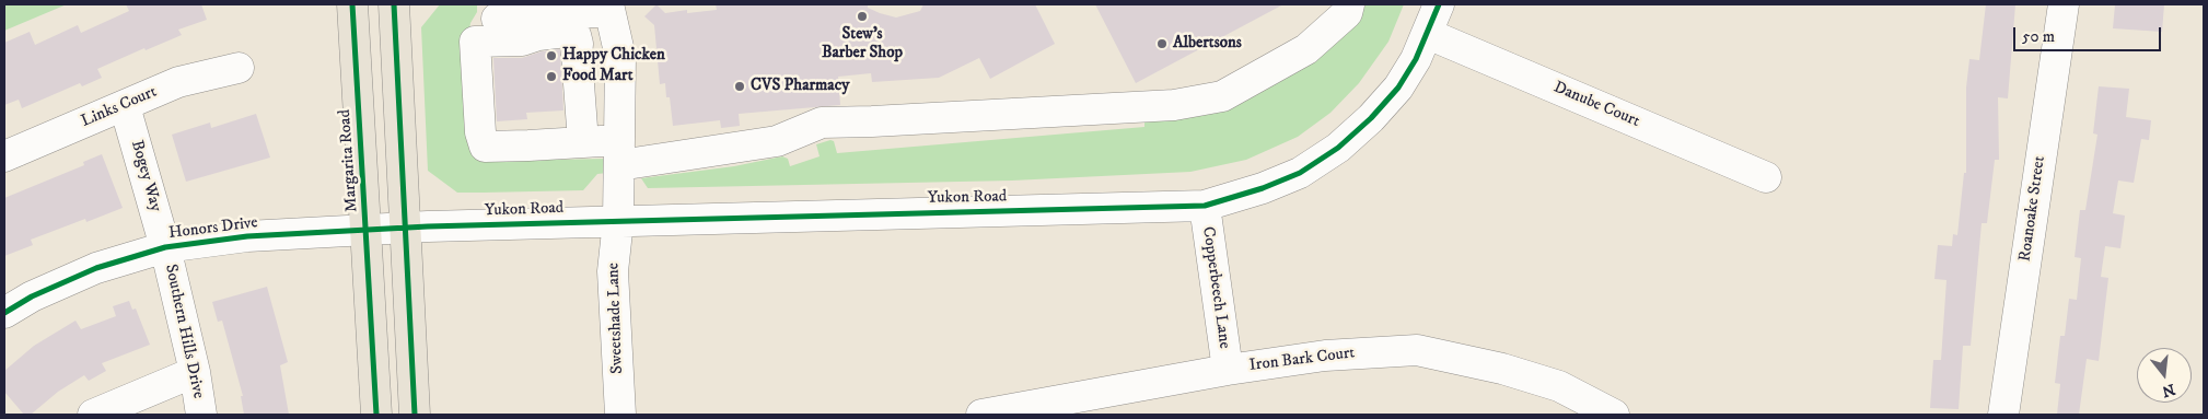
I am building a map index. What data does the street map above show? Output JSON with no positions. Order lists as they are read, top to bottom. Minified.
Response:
{"streets":{"main road":["Margarita Road"],"street":["Danube Court","Links Court","Bogey Way","Yukon Road","Roanoake Street","Honors Drive","Copperbeech Lane","Sweetshade Lane","Southern Hills Drive","Iron Bark Court"]},"crossings":[["Danube Court","Yukon Road"],["Links Court","Bogey Way"],["Margarita Road","Honors Drive"],["Bogey Way","Honors Drive"],["Bogey Way","Southern Hills Drive"],["Yukon Road","Honors Drive"],["Yukon Road","Copperbeech Lane"],["Yukon Road","Sweetshade Lane"],["Honors Drive","Southern Hills Drive"],["Copperbeech Lane","Iron Bark Court"]],"places":["Stew's Barber Shop","Albertsons","Happy Chicken","Food Mart","CVS Pharmacy"],"scale_bar":"50 m","north":"bottom"}
